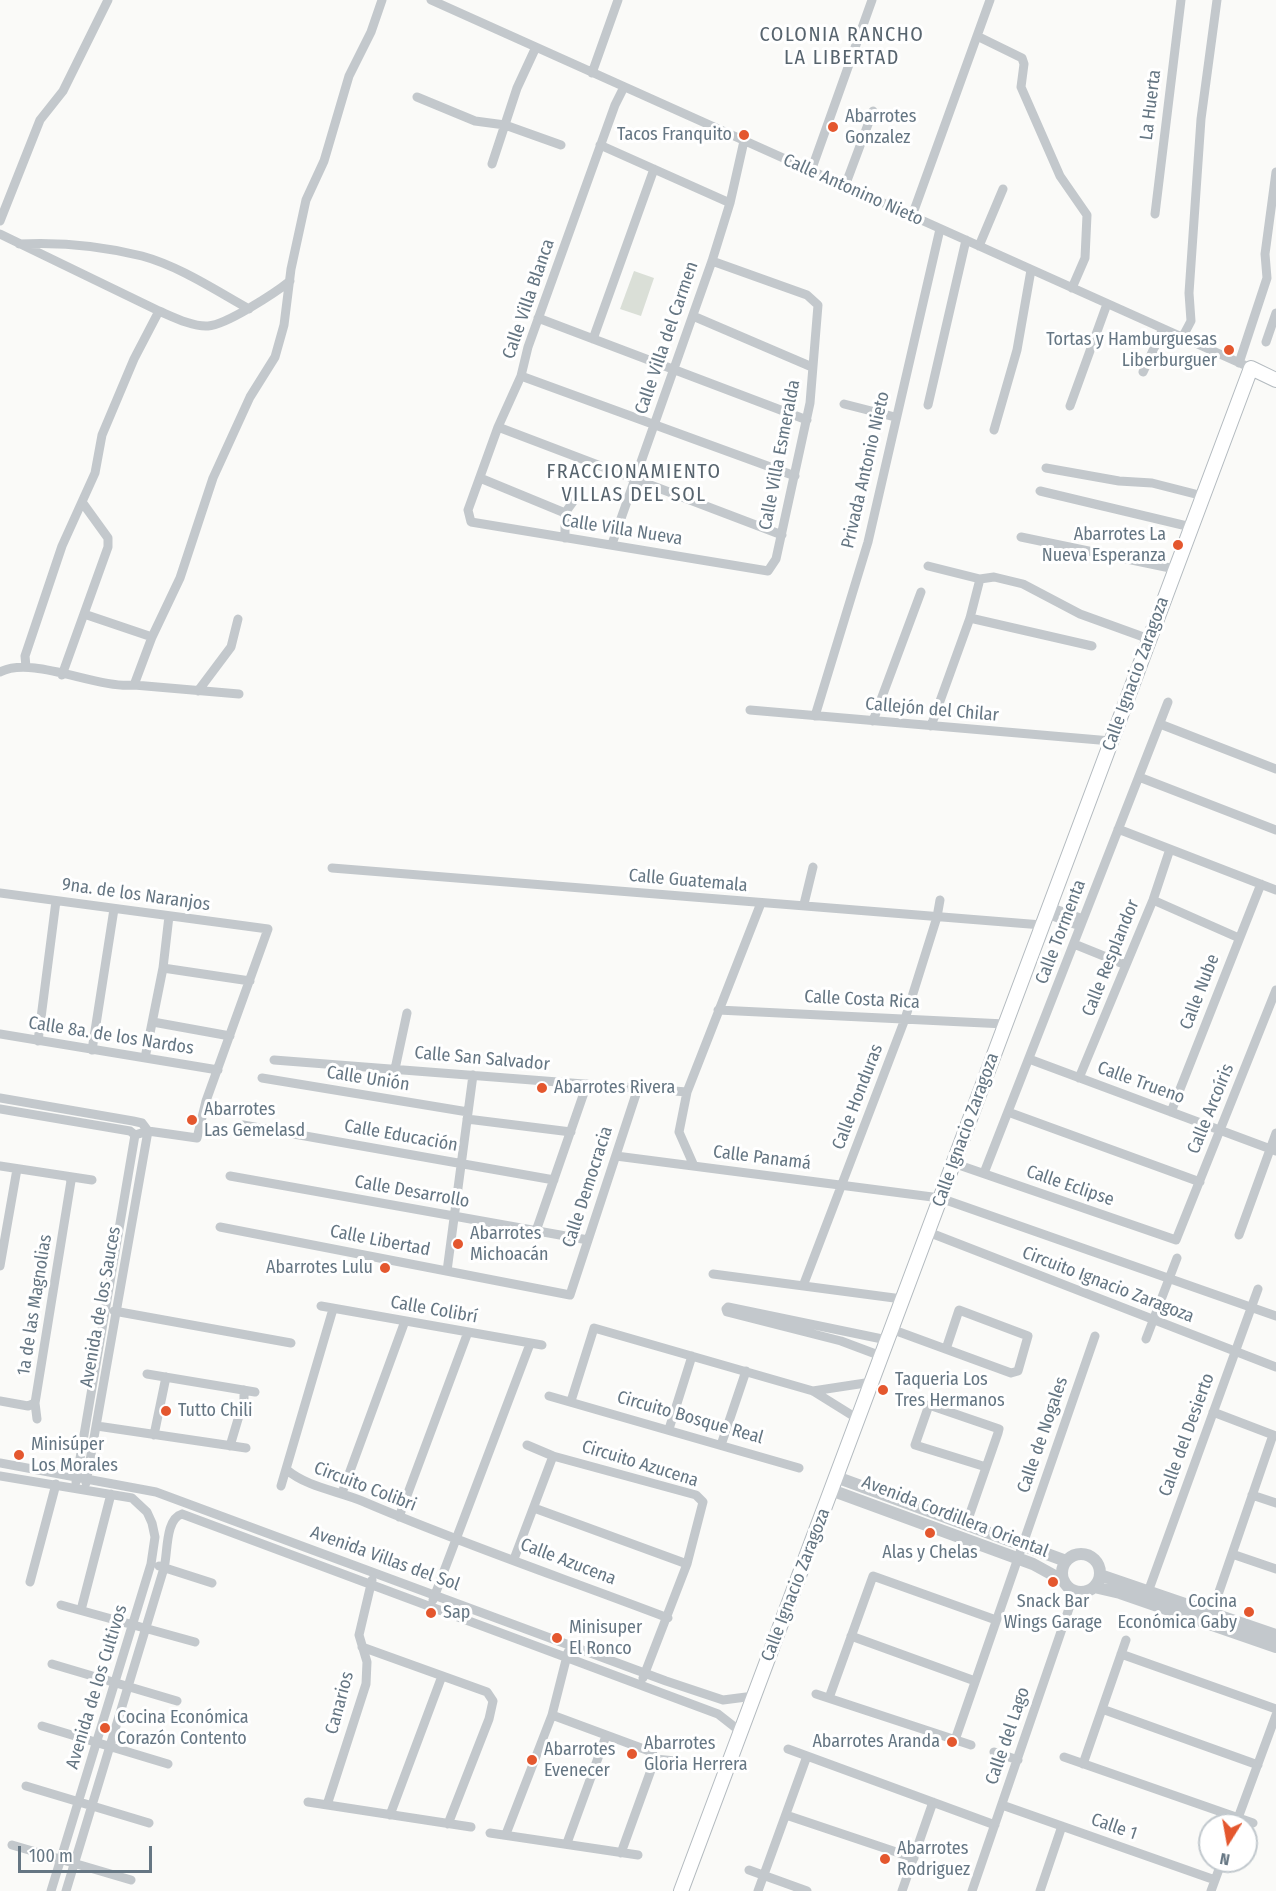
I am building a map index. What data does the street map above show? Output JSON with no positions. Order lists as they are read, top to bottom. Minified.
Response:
{"streets":{"main road":["Calle Antonino Nieto","Calle Ignacio Zaragoza"],"street":["La Huerta","Calle Villa Blanca","Calle Villa del Carmen","Calle Villa Esmeralda","Privada Antonio Nieto","Calle Villa Nueva","Callejón del Chilar","Calle Guatemala","9na. de los Naranjos","Calle Tormenta","Calle Resplandor","Calle Nube","Calle Costa Rica","Calle 8a. de los Nardos","Calle San Salvador","Calle Unión","Calle Trueno","Calle Honduras","Calle Arcoíris","Calle Educación","Calle Panamá","Calle Eclipse","Calle Democracia","Calle Desarrollo","Calle Libertad","Circuito Ignacio Zaragoza","1a de las Magnolias","Avenida de los Sauces","Calle Colibrí","Circuito Bosque Real","Calle de Nogales","Calle del Desierto","Circuito Azucena","Circuito Colibri","Avenida Cordillera Oriental","Avenida Villas del Sol","Calle Azucena","Avenida de los Cultivos","Canarios","Calle del Lago","Calle 1"]},"crossings":[["Calle Antonino Nieto","Calle Villa Blanca"],["Calle Antonino Nieto","Calle Villa del Carmen"],["Calle Antonino Nieto","Privada Antonio Nieto"],["Calle Antonino Nieto","Calle Ignacio Zaragoza"],["Calle Villa Blanca","Calle Villa Nueva"],["Calle Villa del Carmen","Calle Villa Esmeralda"],["Calle Villa del Carmen","Calle Villa Nueva"],["Calle Villa Esmeralda","Calle Villa Nueva"],["Privada Antonio Nieto","Callejón del Chilar"],["Calle Ignacio Zaragoza","Callejón del Chilar"],["Calle Ignacio Zaragoza","Calle Guatemala"],["Calle Ignacio Zaragoza","Calle Costa Rica"],["Calle Ignacio Zaragoza","Calle Panamá"],["Calle Ignacio Zaragoza","Calle Eclipse"],["Calle Ignacio Zaragoza","Circuito Ignacio Zaragoza"],["Calle Ignacio Zaragoza","Avenida Cordillera Oriental"],["Calle Ignacio Zaragoza","Avenida Villas del Sol"],["Calle Guatemala","Calle Tormenta"],["Calle Guatemala","Calle Honduras"],["Calle Tormenta","Calle Trueno"],["Calle Tormenta","Calle Eclipse"],["Calle Resplandor","Calle Trueno"],["Calle Nube","Calle Trueno"],["Calle Costa Rica","Calle Honduras"],["Calle San Salvador","Calle Democracia"],["Calle Trueno","Calle Arcoíris"],["Calle Honduras","Calle Panamá"],["Calle Arcoíris","Calle Eclipse"],["Calle Panamá","Calle Democracia"],["Calle Panamá","Circuito Ignacio Zaragoza"],["Calle Democracia","Calle Desarrollo"],["Calle Democracia","Calle Libertad"],["Circuito Ignacio Zaragoza","Calle del Desierto"],["Avenida de los Sauces","Avenida Villas del Sol"],["Calle Colibrí","Circuito Colibri"],["Calle de Nogales","Avenida Cordillera Oriental"],["Circuito Azucena","Avenida Villas del Sol"],["Circuito Azucena","Calle Azucena"],["Circuito Colibri","Calle Azucena"],["Avenida Cordillera Oriental","Calle del Lago"],["Avenida Villas del Sol","Avenida de los Cultivos"],["Avenida Villas del Sol","Canarios"],["Calle del Lago","Calle 1"]],"districts":["COLONIA RANCHO LA LIBERTAD","FRACCIONAMIENTO VILLAS DEL SOL"],"places":["Abarrotes Gonzalez","Tacos Franquito","Tortas y Hamburguesas Liberburguer","Abarrotes La Nueva Esperanza","Abarrotes Rivera","Abarrotes Las Gemelasd","Abarrotes Michoacán","Abarrotes Lulu","Taqueria Los Tres Hermanos","Tutto Chili","Minisúper Los Morales","Alas y Chelas","Snack Bar Wings Garage","Cocina Económica Gaby","Sap","Minisuper El Ronco","Cocina Económica Corazón Contento","Abarrotes Aranda","Abarrotes Gloria Herrera","Abarrotes Evenecer","Abarrotes Rodriguez"],"scale_bar":"100 m","north":"bottom"}
